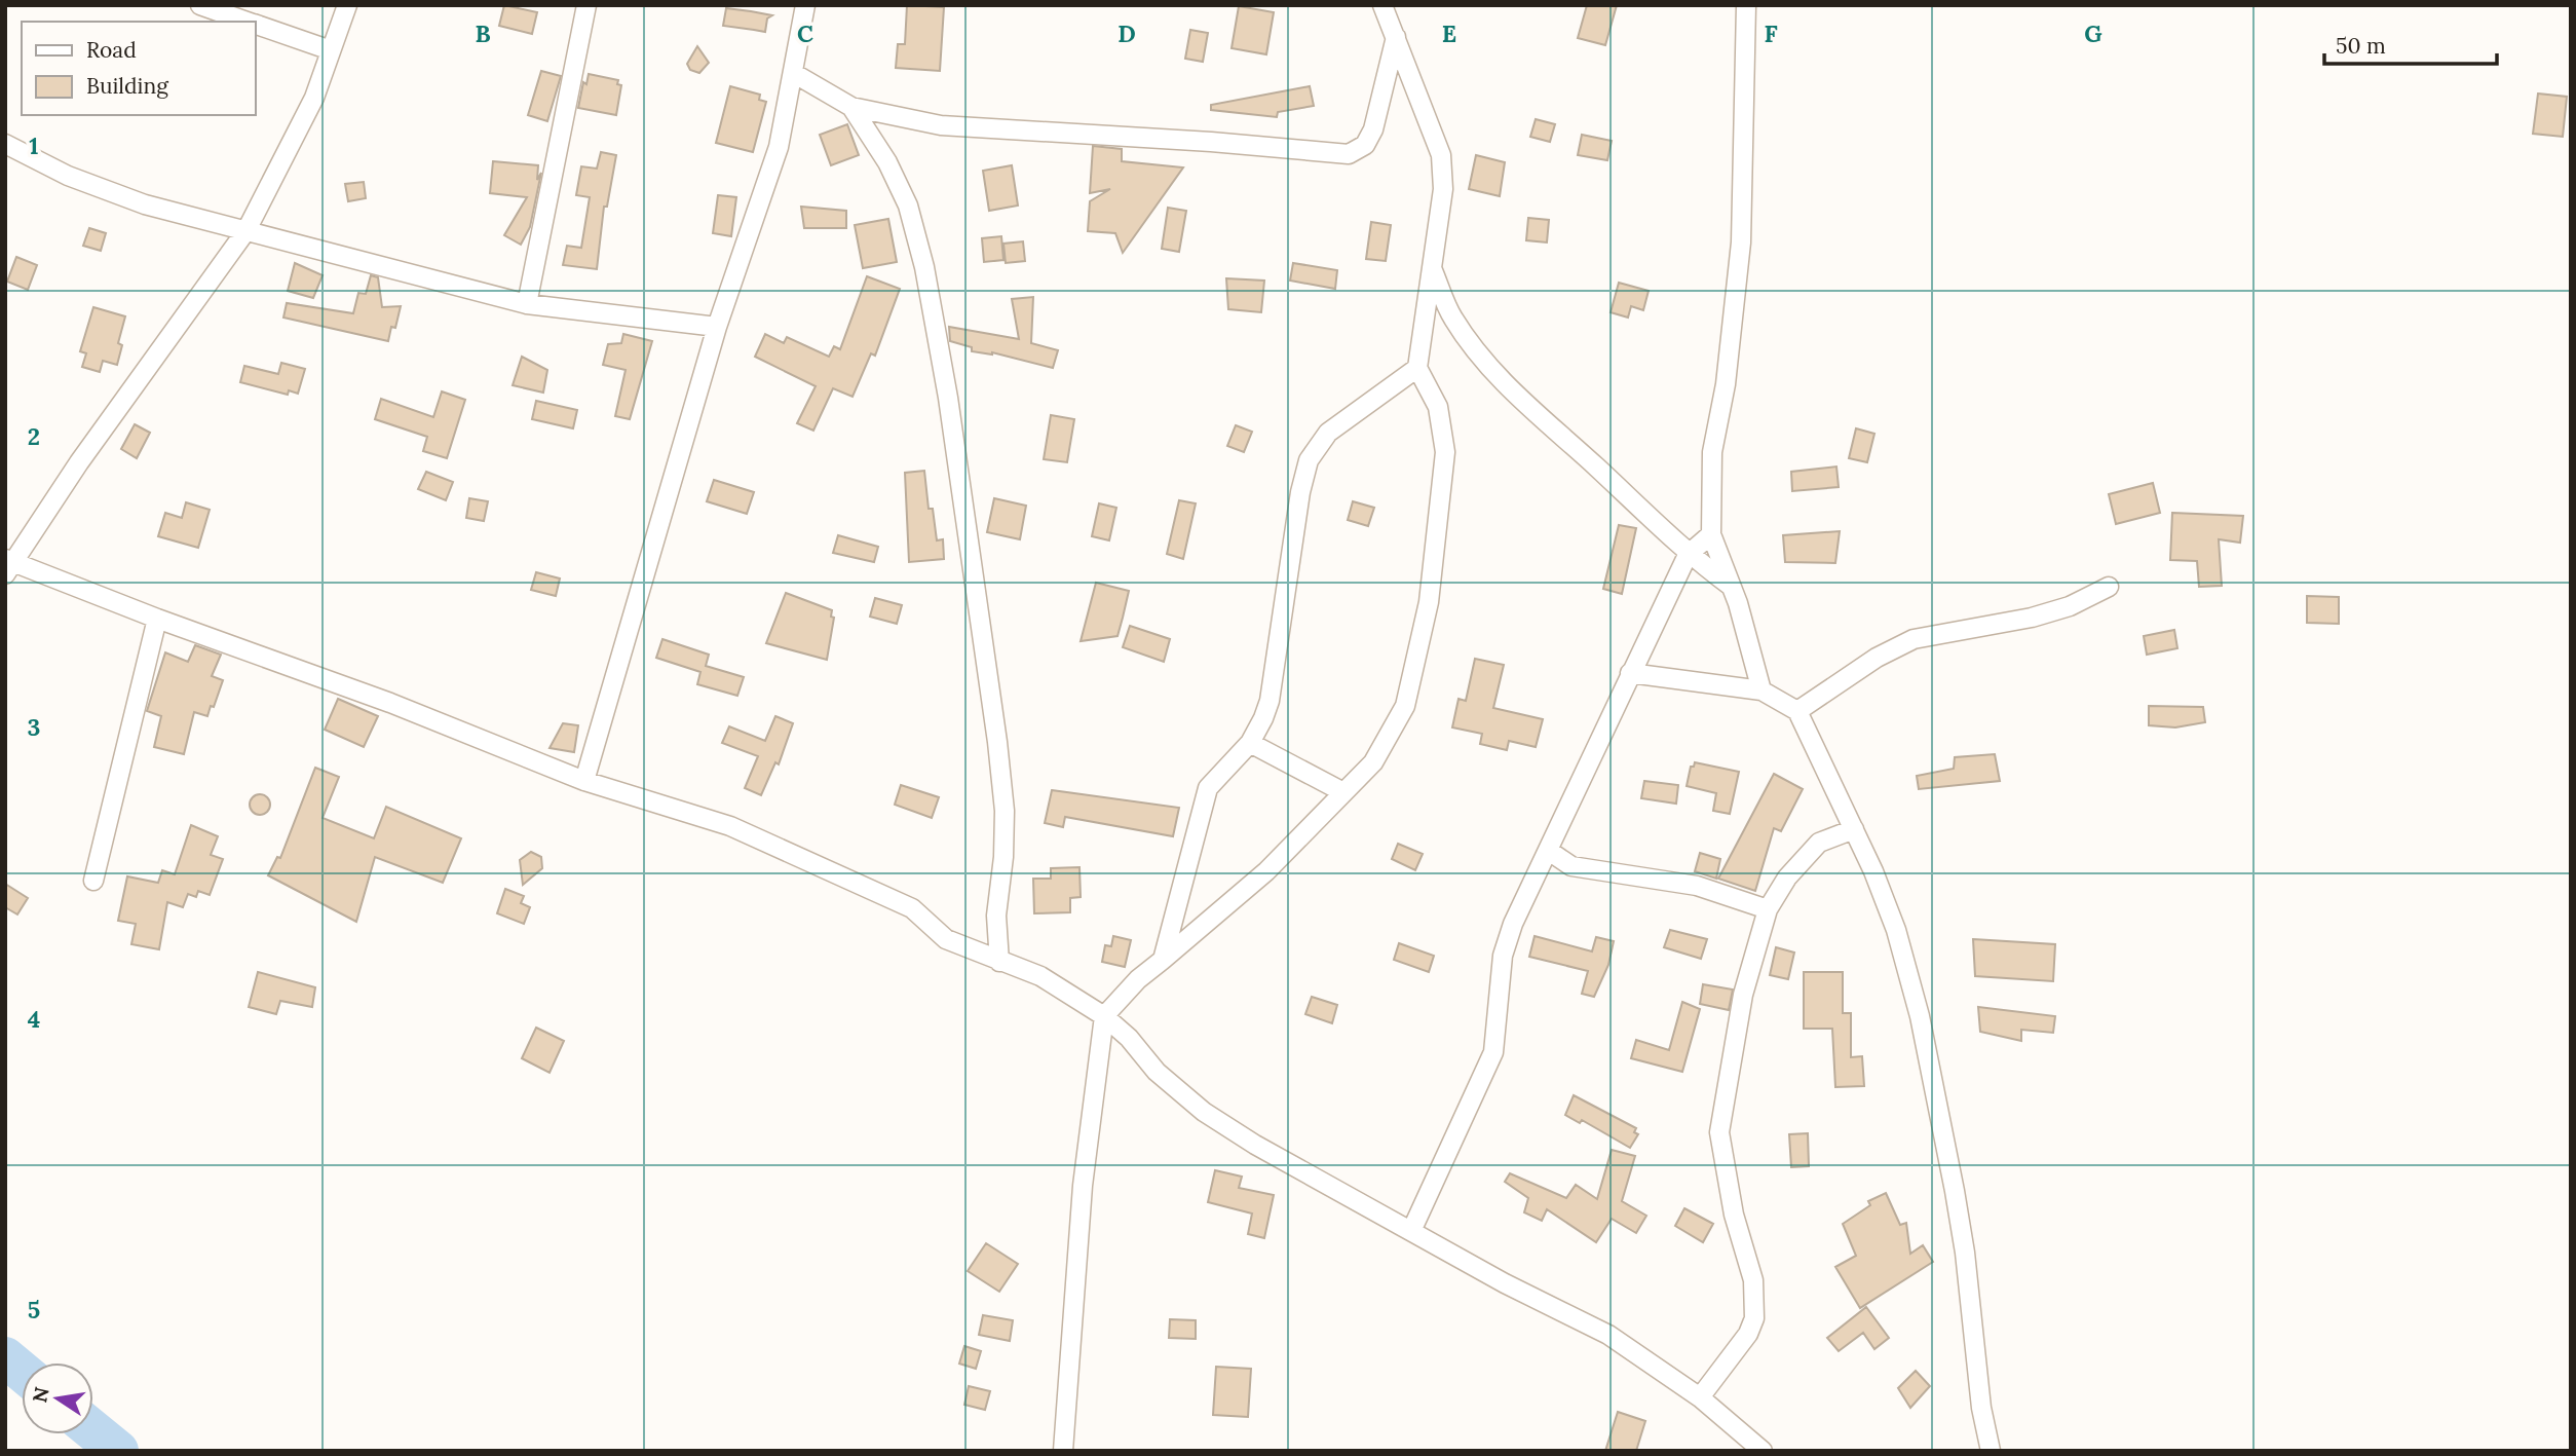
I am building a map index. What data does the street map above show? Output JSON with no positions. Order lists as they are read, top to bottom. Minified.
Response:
{"legend":["Road","Building"],"scale_bar":"50 m","north":"left","grid":{"columns":["B","C","D","E","F","G"],"rows":["1","2","3","4","5"]}}
